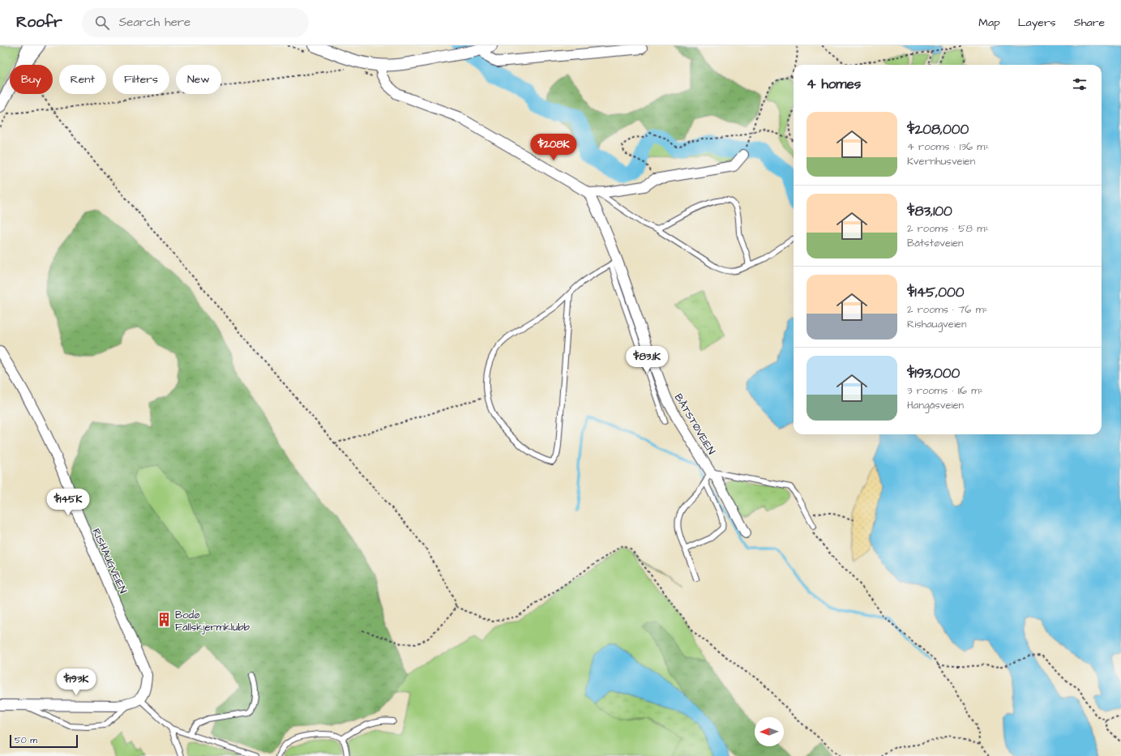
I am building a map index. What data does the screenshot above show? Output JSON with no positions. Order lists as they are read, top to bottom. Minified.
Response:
{"streets":{"street":["BÅTSTØVEIEN","RISHAUGVEIEN"]},"places":{"building":["Bodø Fallskjermklubb"]},"scale_bar":"50 m","north":"left","page":{"header":"Roofr","search":"Search here","nav":["Map","Layers","Share"],"chip":["Buy","Rent","Filters","New"],"heading":"4 homes","list":[{"name":"$208,000","note":"4 rooms · 136 m² · Kvernhusveien"},{"name":"$83,100","note":"2 rooms · 58 m² · Båtstøveien"},{"name":"$145,000","note":"2 rooms · 76 m² · Rishaugveien"},{"name":"$193,000","note":"3 rooms · 116 m² · Hangåsveien"}],"price":["$208K","$83.1K","$145K","$193K"],"scale":"50 m"}}
